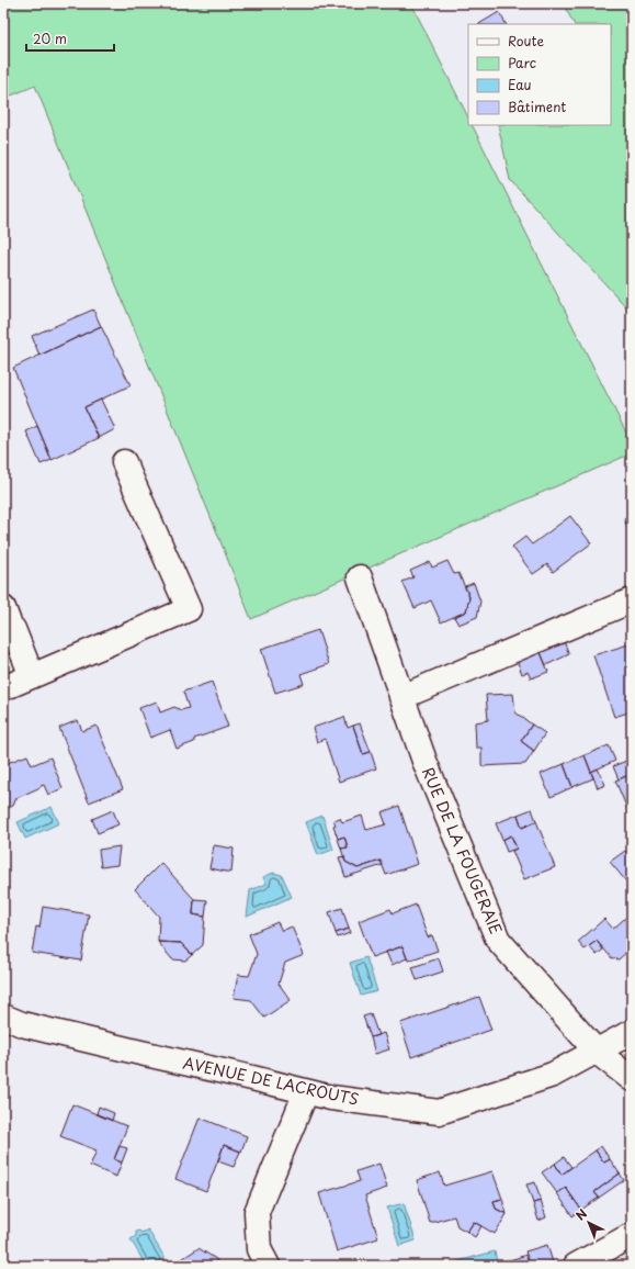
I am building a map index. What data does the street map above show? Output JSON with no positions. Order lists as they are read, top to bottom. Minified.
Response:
{"streets":{"street":["RUE DE LA FOUGERAIE","AVENUE DE LACROUTS"]},"crossings":[["RUE DE LA FOUGERAIE","AVENUE DE LACROUTS"]],"legend":["Route","Parc","Eau","Bâtiment"],"scale_bar":"20 m","north":"top left"}
